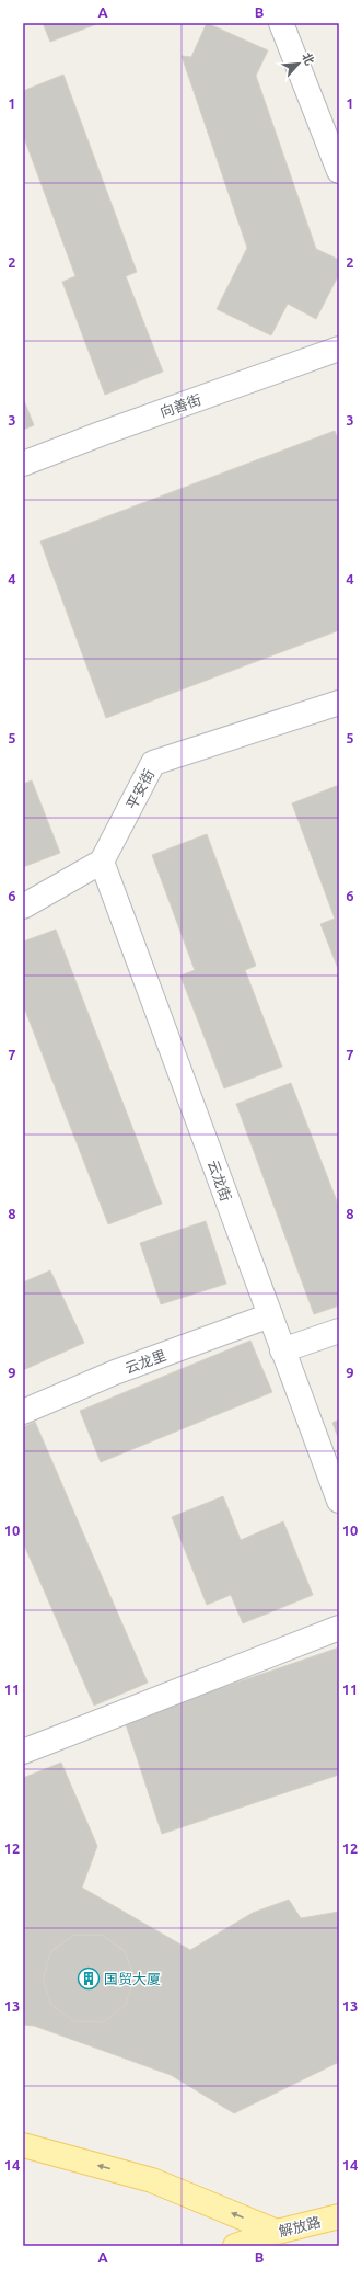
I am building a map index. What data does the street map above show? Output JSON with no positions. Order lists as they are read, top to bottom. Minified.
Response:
{"streets":{"main road":["解放路"],"street":["向善街","平安街","云龙街","云龙里"]},"crossings":[["平安街","云龙街"],["云龙街","云龙里"]],"places":{"building":["国贸大厦"]},"north":"top right","grid":{"columns":["A","B"],"rows":["1","2","3","4","5","6","7","8","9","10","11","12","13","14"]}}
